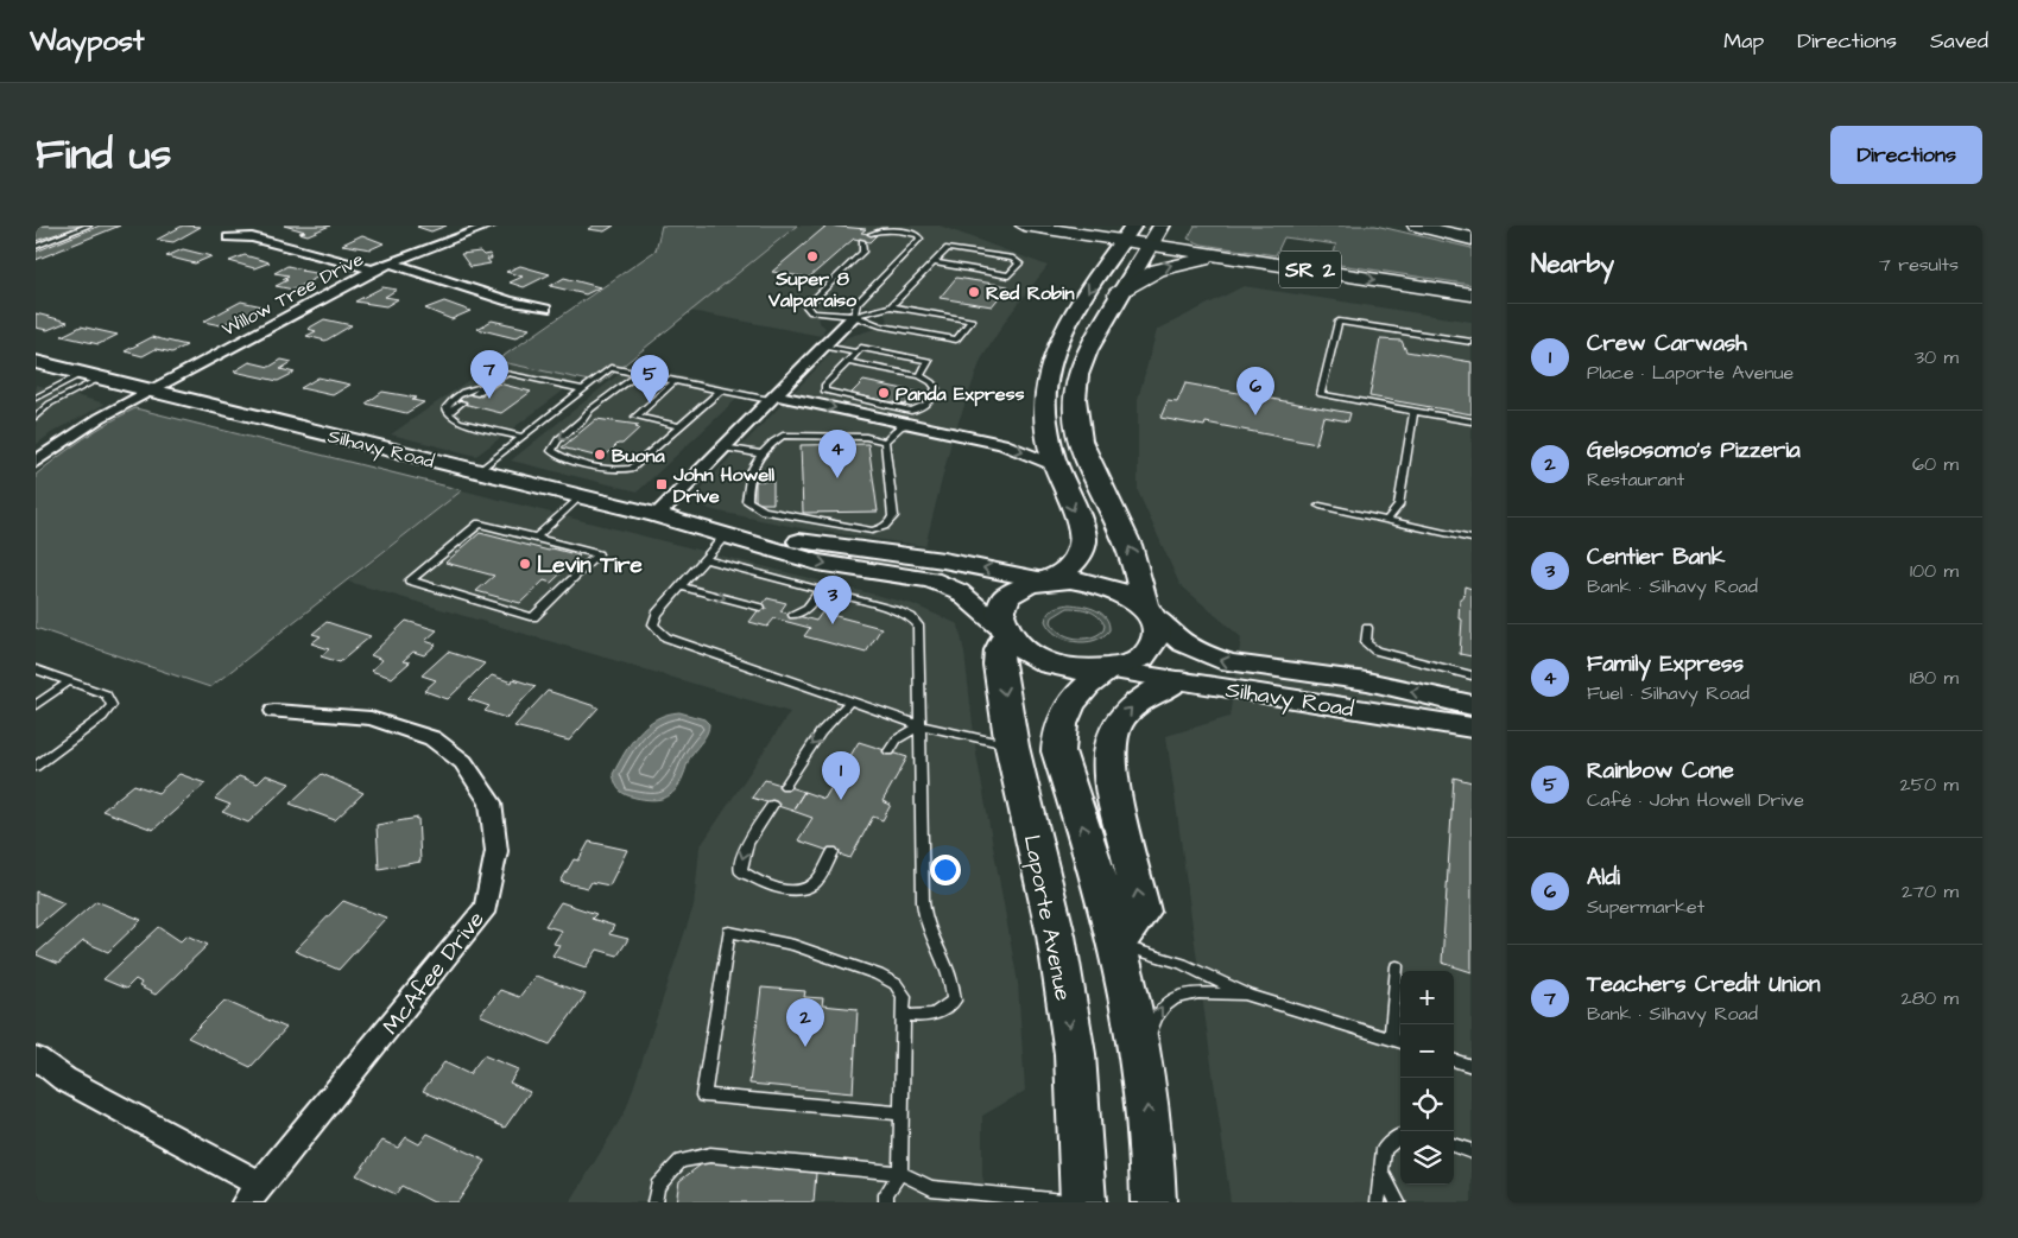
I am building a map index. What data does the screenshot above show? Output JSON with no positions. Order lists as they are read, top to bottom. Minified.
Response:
{"streets":{"highway":["SR 2"],"main road":["Laporte Avenue"],"street":["Willow Tree Drive","Silhavy Road","McAfee Drive"]},"crossings":[["Willow Tree Drive","Silhavy Road"],["Silhavy Road","Laporte Avenue"]],"places":{"other":["Super 8 Valparaiso","Red Robin","Panda Express","Buona","Levin Tire"],"transit":["John Howell Drive"]},"page":{"header":"Waypost","nav":["Map","Directions","Saved"],"title":"Find us","buttons":"Directions","heading":["Nearby","7 results"],"list":[{"mark":"1","name":"Crew Carwash","note":"Place · Laporte Avenue","value":"30 m"},{"mark":"2","name":"Gelsosomo's Pizzeria","note":"Restaurant","value":"60 m"},{"mark":"3","name":"Centier Bank","note":"Bank · Silhavy Road","value":"100 m"},{"mark":"4","name":"Family Express","note":"Fuel · Silhavy Road","value":"180 m"},{"mark":"5","name":"Rainbow Cone","note":"Café · John Howell Drive","value":"250 m"},{"mark":"6","name":"Aldi","note":"Supermarket","value":"270 m"},{"mark":"7","name":"Teachers Credit Union","note":"Bank · Silhavy Road","value":"280 m"}],"pins":["7","5","6","4","3","1","2"],"map_buttons":["+","−"]}}
